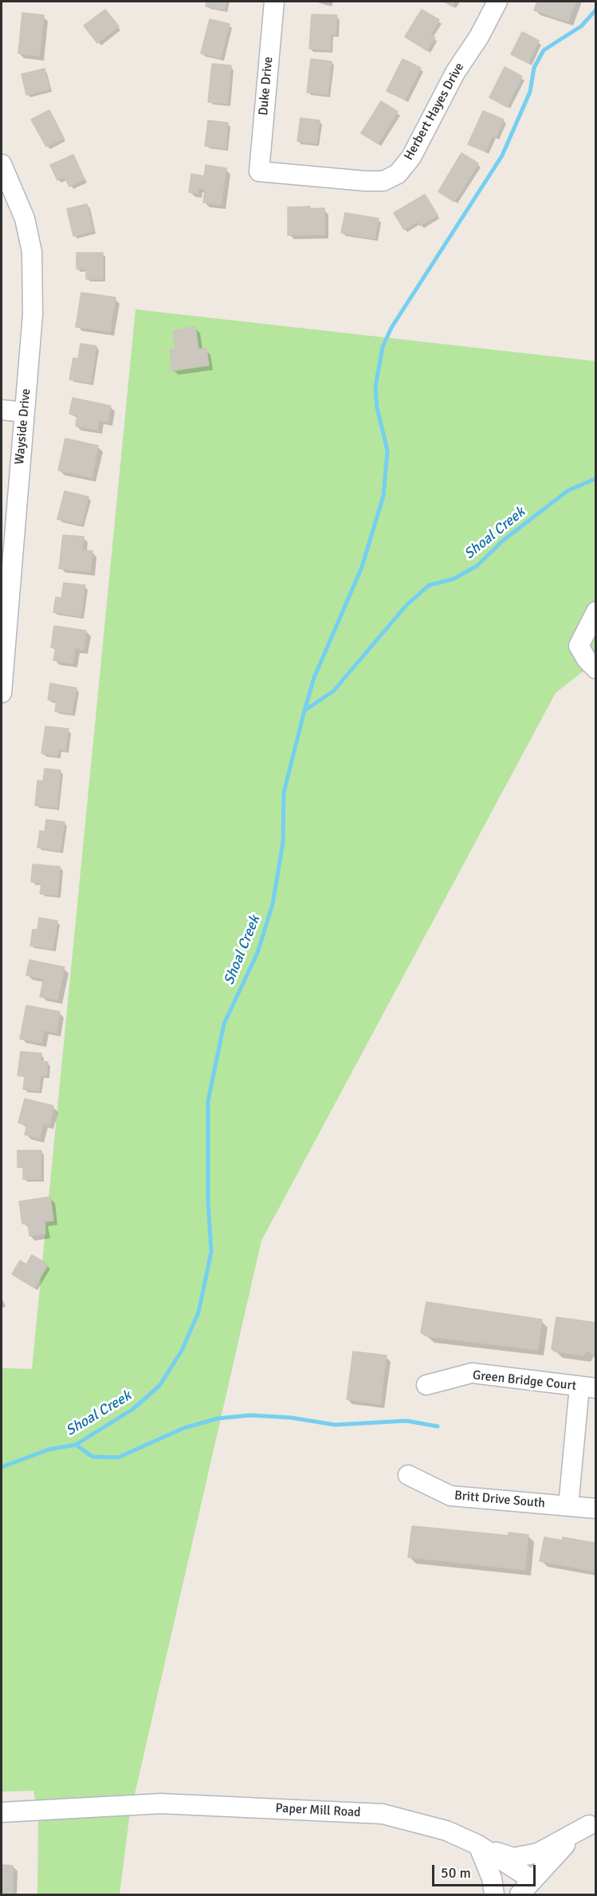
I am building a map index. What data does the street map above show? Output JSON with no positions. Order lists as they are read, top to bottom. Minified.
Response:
{"streets":{"street":["Duke Drive","Herbert Hayes Drive","Wayside Drive","Green Bridge Court","Britt Drive South","Paper Mill Road"]},"crossings":[["Duke Drive","Herbert Hayes Drive"]],"water":["Shoal Creek"],"scale_bar":"50 m"}
